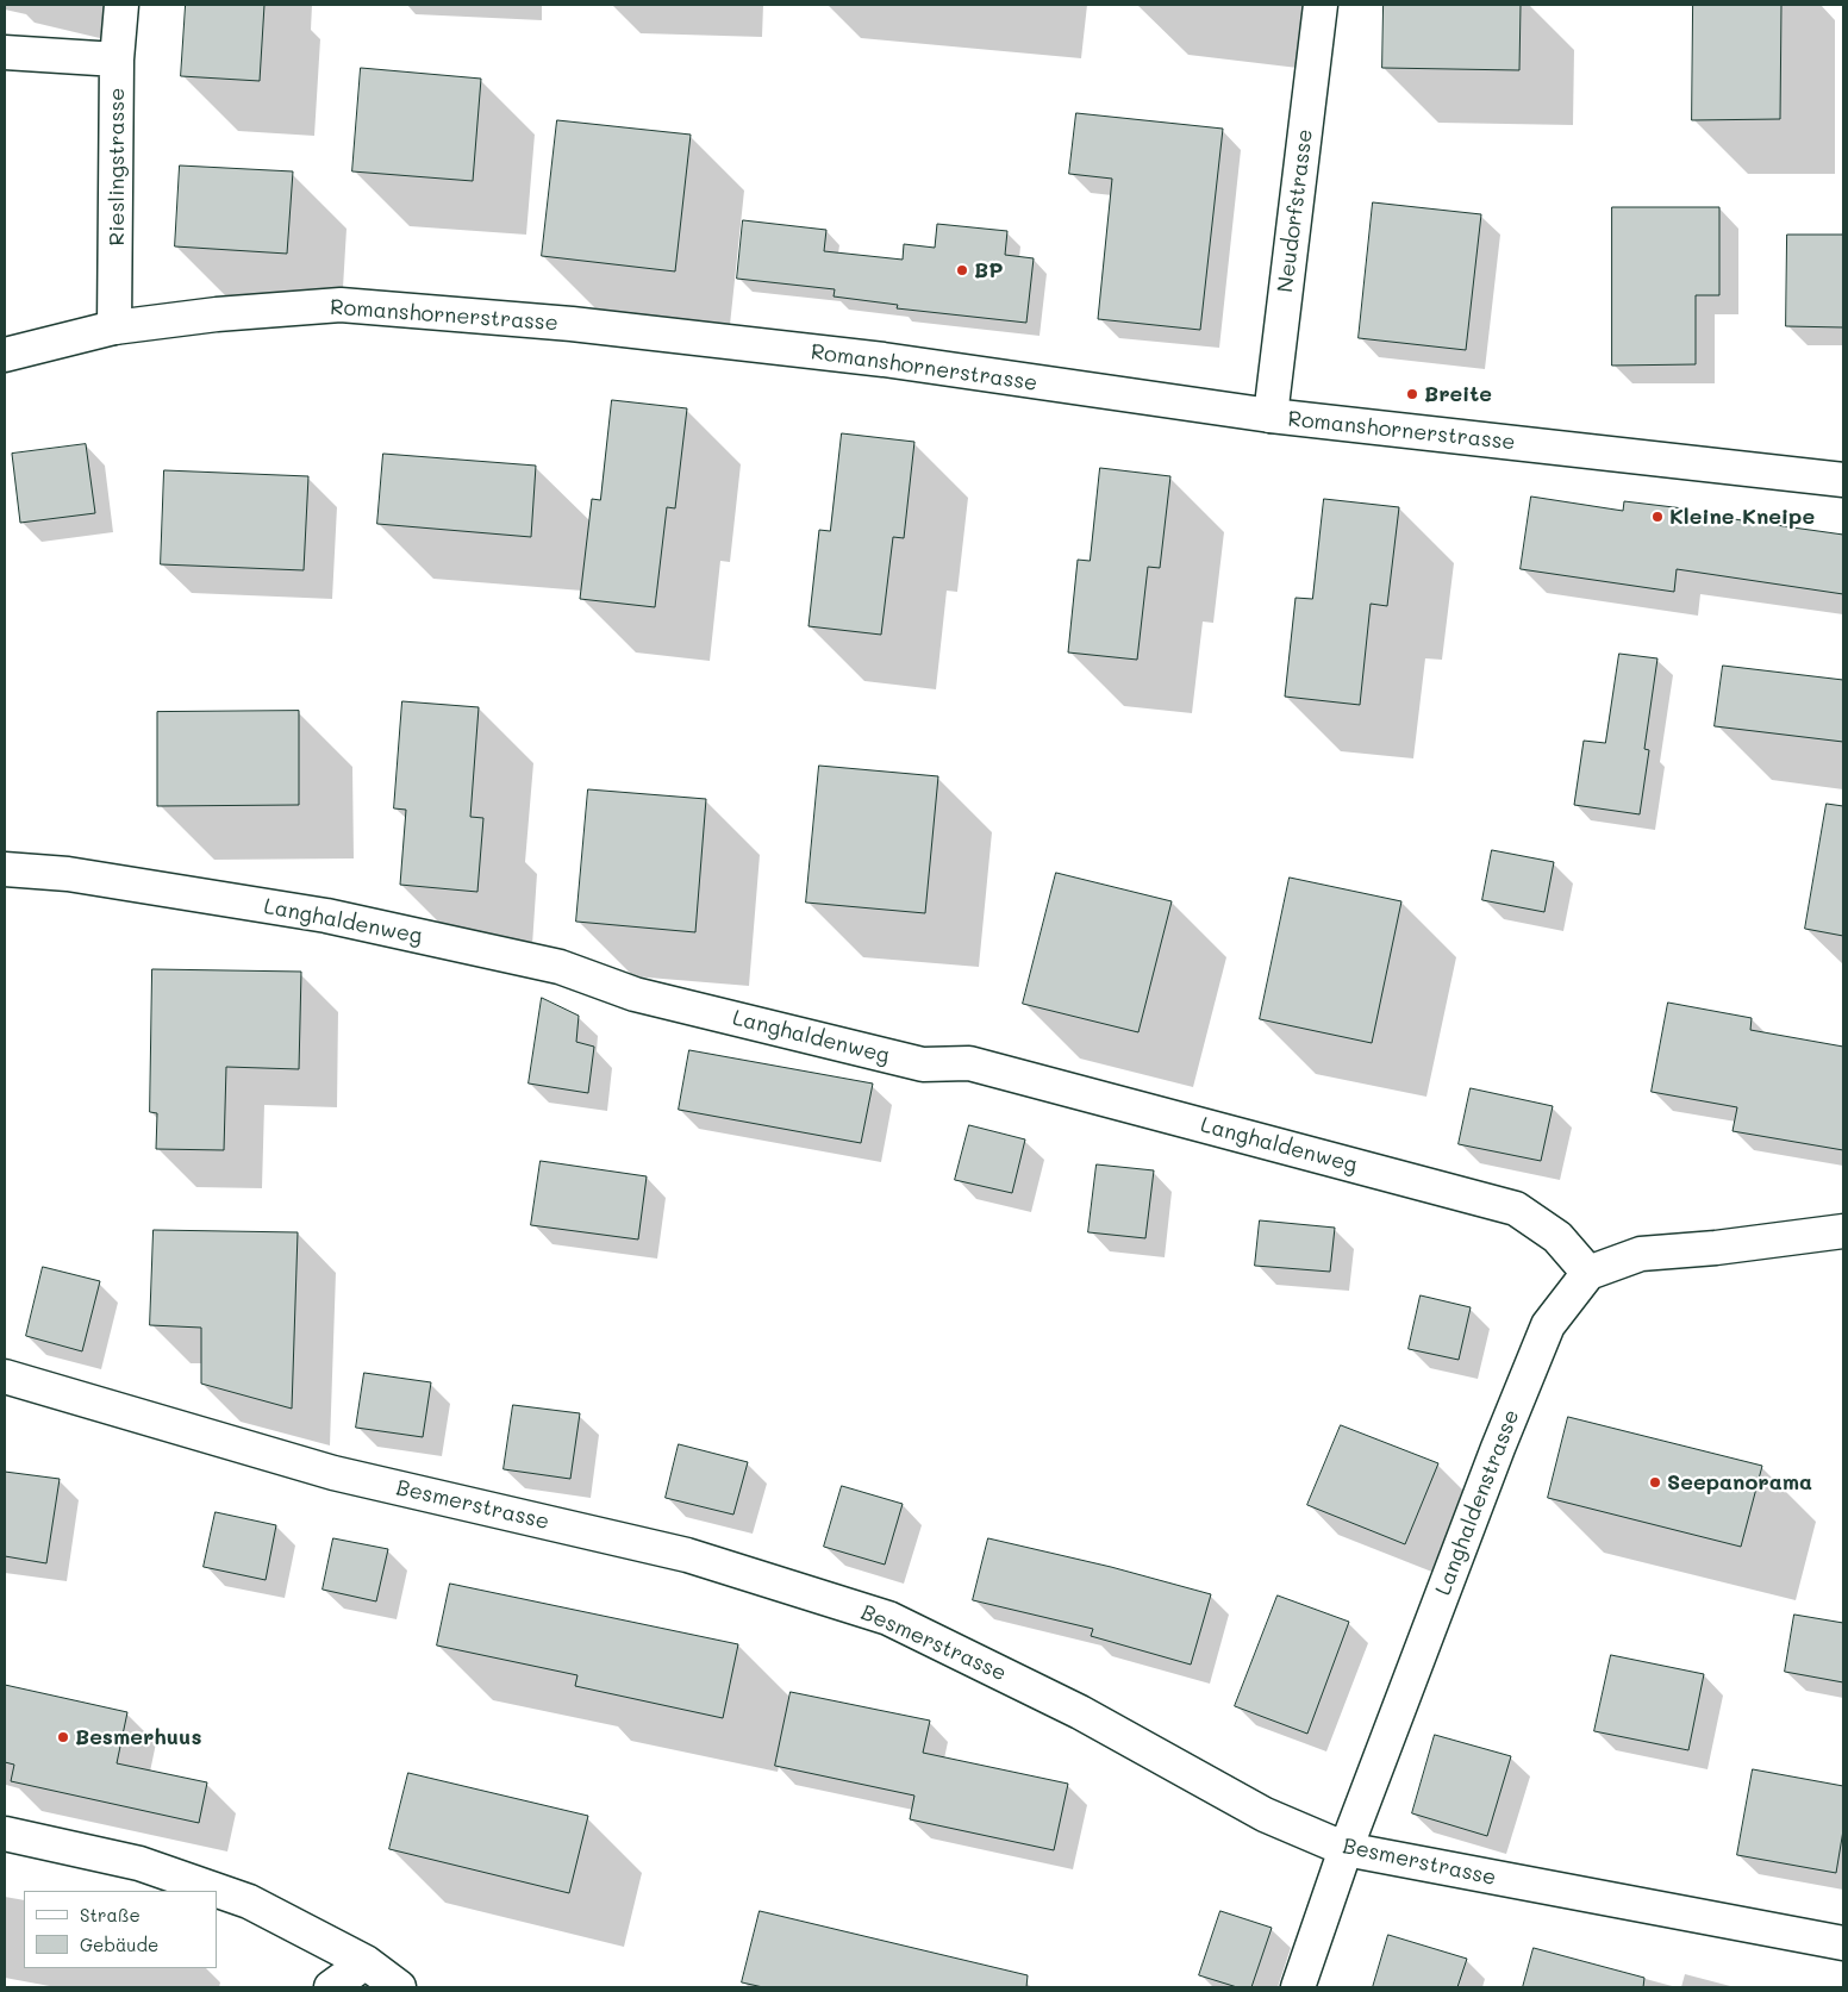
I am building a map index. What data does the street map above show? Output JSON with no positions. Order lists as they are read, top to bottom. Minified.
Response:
{"streets":{"street":["Rieslingstrasse","Neudorfstrasse","Romanshornerstrasse","Langhaldenweg","Langhaldenstrasse","Besmerstrasse"]},"crossings":[["Rieslingstrasse","Romanshornerstrasse"],["Neudorfstrasse","Romanshornerstrasse"],["Langhaldenweg","Langhaldenstrasse"],["Langhaldenstrasse","Besmerstrasse"]],"places":["BP","Breite","Kleine Kneipe","Seepanorama","Besmerhuus"],"legend":["Straße","Gebäude"]}
